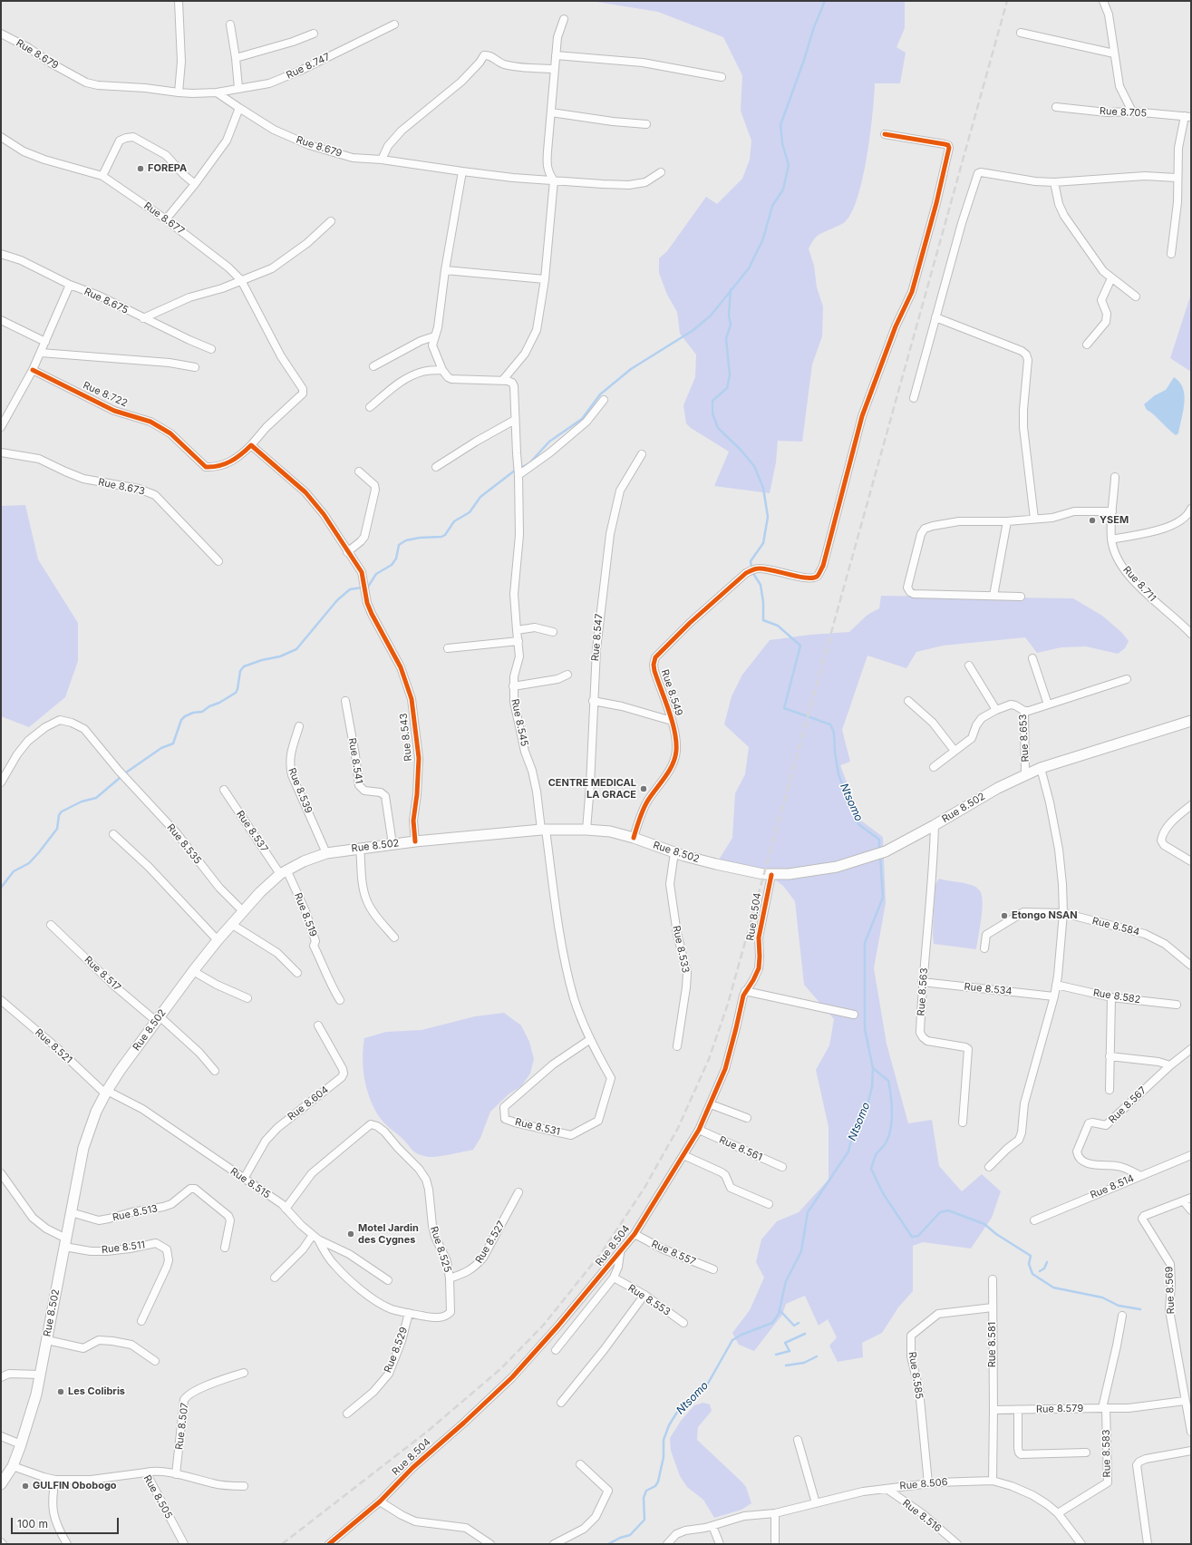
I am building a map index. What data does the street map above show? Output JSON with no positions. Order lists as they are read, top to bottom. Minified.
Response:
{"streets":{"main road":["Rue 8.502"],"street":["Rue 8.679","Rue 8.747","Rue 8.705","Rue 8.677","Rue 8.675","Rue 8.722","Rue 8.673","Rue 8.711","Rue 8.547","Rue 8.549","Rue 8.545","Rue 8.543","Rue 8.653","Rue 8.541","Rue 8.539","Rue 8.537","Rue 8.535","Rue 8.519","Rue 8.504","Rue 8.584","Rue 8.533","Rue 8.517","Rue 8.534","Rue 8.563","Rue 8.582","Rue 8.521","Rue 8.604","Rue 8.567","Rue 8.531","Rue 8.561","Rue 8.515","Rue 8.514","Rue 8.513","Rue 8.527","Rue 8.511","Rue 8.525","Rue 8.557","Rue 8.569","Rue 8.553","Rue 8.581","Rue 8.529","Rue 8.585","Rue 8.579","Rue 8.507","Rue 8.583","Rue 8.506","Rue 8.505","Rue 8.516"]},"crossings":[["Rue 8.679","Rue 8.747"],["Rue 8.677","Rue 8.722"],["Rue 8.677","Rue 8.543"],["Rue 8.722","Rue 8.543"],["Rue 8.547","Rue 8.502"],["Rue 8.549","Rue 8.502"],["Rue 8.545","Rue 8.502"],["Rue 8.545","Rue 8.531"],["Rue 8.543","Rue 8.502"],["Rue 8.653","Rue 8.502"],["Rue 8.541","Rue 8.502"],["Rue 8.539","Rue 8.502"],["Rue 8.502","Rue 8.537"],["Rue 8.502","Rue 8.535"],["Rue 8.502","Rue 8.519"],["Rue 8.502","Rue 8.504"],["Rue 8.502","Rue 8.533"],["Rue 8.502","Rue 8.517"],["Rue 8.502","Rue 8.563"],["Rue 8.502","Rue 8.521"],["Rue 8.502","Rue 8.531"],["Rue 8.502","Rue 8.515"],["Rue 8.502","Rue 8.513"],["Rue 8.502","Rue 8.511"],["Rue 8.502","Rue 8.505"],["Rue 8.537","Rue 8.519"],["Rue 8.504","Rue 8.561"],["Rue 8.504","Rue 8.557"],["Rue 8.534","Rue 8.563"],["Rue 8.521","Rue 8.515"],["Rue 8.604","Rue 8.515"],["Rue 8.567","Rue 8.514"],["Rue 8.515","Rue 8.525"],["Rue 8.527","Rue 8.525"],["Rue 8.525","Rue 8.529"],["Rue 8.569","Rue 8.579"],["Rue 8.581","Rue 8.585"],["Rue 8.581","Rue 8.579"],["Rue 8.585","Rue 8.506"],["Rue 8.579","Rue 8.583"],["Rue 8.583","Rue 8.506"],["Rue 8.506","Rue 8.516"]],"water":["Ntsomo"],"places":["FOREPA","YSEM","CENTRE MEDICAL LA GRACE","Etongo NSAN","Motel Jardin des Cygnes","Les Colibris","GULFIN Obobogo"],"scale_bar":"100 m"}
